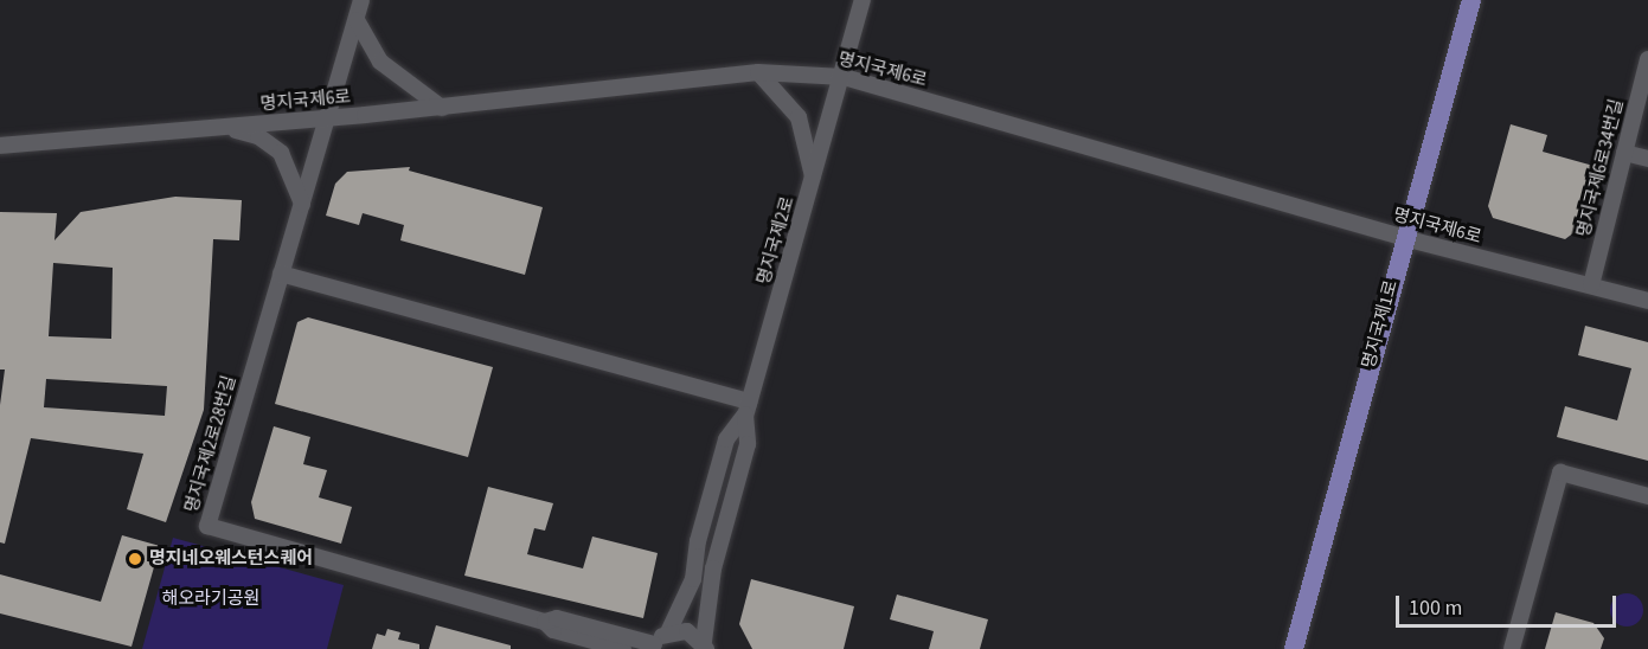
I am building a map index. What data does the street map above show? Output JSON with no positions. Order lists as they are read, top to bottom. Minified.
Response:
{"streets":{"main road":["명지국제1로"],"street":["명지국제6로","명지국제6로34번길","명지국제2로","명지국제2로28번길"]},"crossings":[["명지국제6로","명지국제6로34번길"],["명지국제6로","명지국제2로"],["명지국제6로","명지국제1로"],["명지국제6로","명지국제2로28번길"]],"parks":["해오라기공원"],"places":["명지네오웨스턴스퀘어"],"scale_bar":"100 m"}
